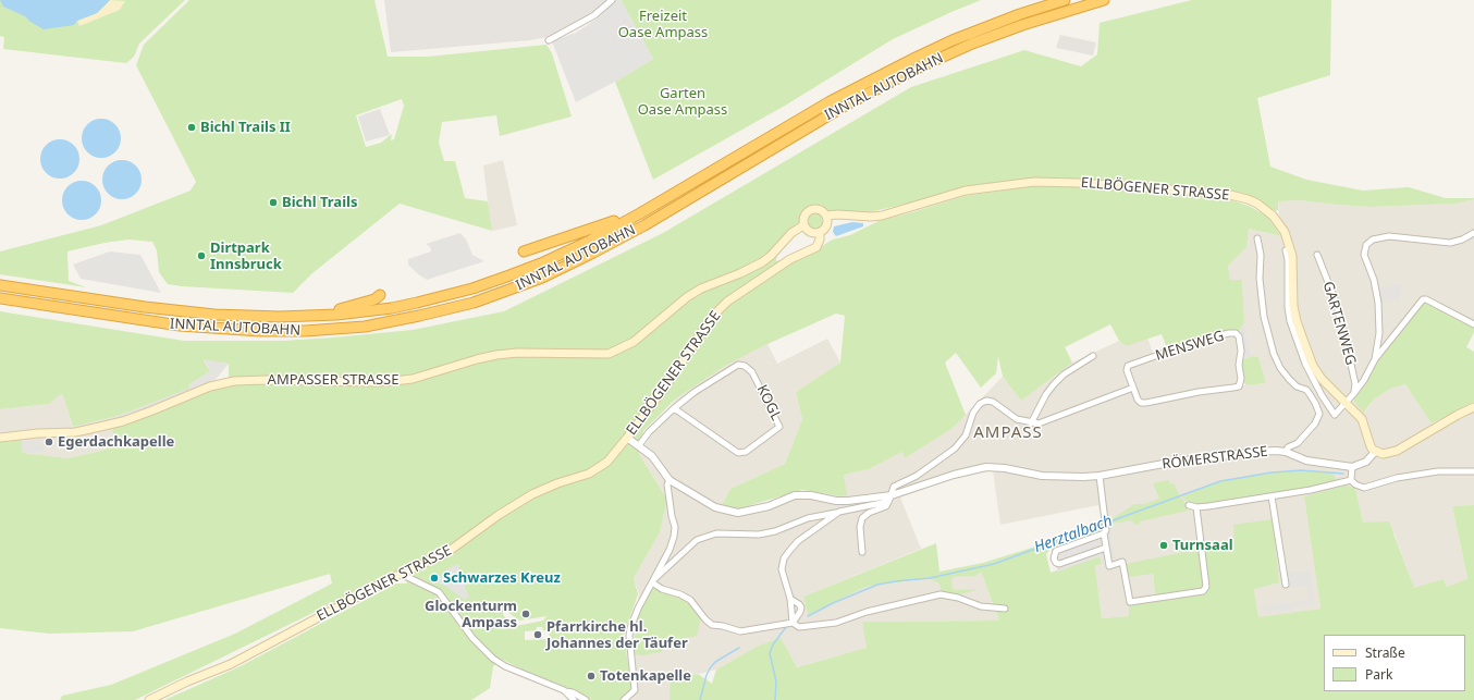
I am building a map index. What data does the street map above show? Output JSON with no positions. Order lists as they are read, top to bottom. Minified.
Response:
{"streets":{"highway":["INNTAL AUTOBAHN"],"main road":["ELLBÖGENER STRASSE","AMPASSER STRASSE"],"street":["GARTENWEG","MENSWEG","KOGL","RÖMERSTRASSE"]},"crossings":[["ELLBÖGENER STRASSE","AMPASSER STRASSE"],["ELLBÖGENER STRASSE","RÖMERSTRASSE"],["KOGL","RÖMERSTRASSE"]],"districts":["AMPASS"],"water":["Herztalbach"],"parks":["Freizeit Oase Ampass","Garten Oase Ampass"],"places":["Bichl Trails II","Bichl Trails","Dirtpark Innsbruck","Egerdachkapelle","Turnsaal","Schwarzes Kreuz","Glockenturm Ampass","Pfarrkirche hl. Johannes der Täufer","Totenkapelle"],"legend":["Straße","Park"]}
